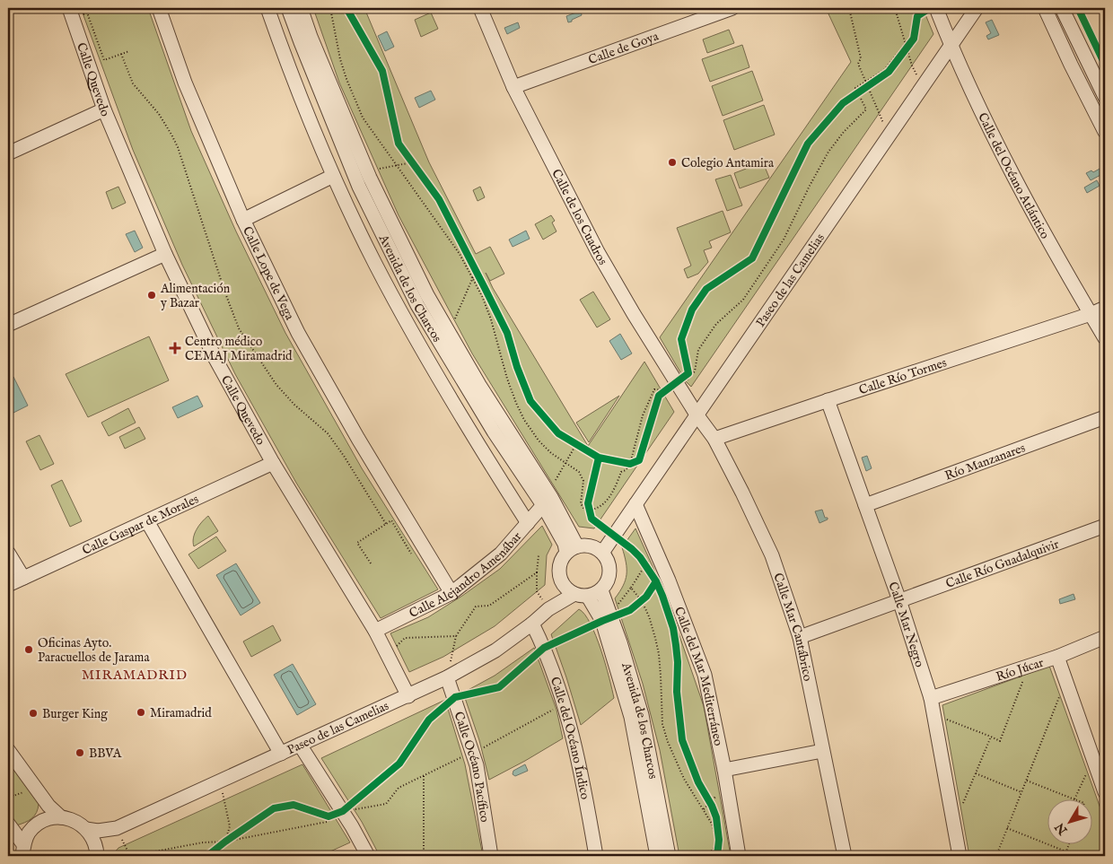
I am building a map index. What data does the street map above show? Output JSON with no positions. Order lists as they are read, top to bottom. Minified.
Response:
{"streets":{"street":["Calle de Goya","Calle Quevedo","Calle del Océano Atlántico","Calle de los Cuadros","Calle Lope de Vega","Paseo de las Camelias","Avenida de los Charcos","Calle Río Tormes","Río Manzanares","Calle Gaspar de Morales","Calle Río Guadalquivir","Calle Alejandro Amenábar","Calle Mar Negro","Calle Mar Cantábrico","Río Júcar","Calle del Mar Mediterráneo","Calle del Océano Índico","Calle Océano Pacífico"]},"crossings":[["Calle de Goya","Calle de los Cuadros"],["Calle Quevedo","Paseo de las Camelias"],["Calle Quevedo","Calle Gaspar de Morales"],["Calle Quevedo","Calle Alejandro Amenábar"],["Calle del Océano Atlántico","Paseo de las Camelias"],["Calle del Océano Atlántico","Calle Río Tormes"],["Calle de los Cuadros","Paseo de las Camelias"],["Calle de los Cuadros","Calle Mar Cantábrico"],["Calle Lope de Vega","Calle Alejandro Amenábar"],["Paseo de las Camelias","Avenida de los Charcos"],["Paseo de las Camelias","Calle Mar Cantábrico"],["Paseo de las Camelias","Calle del Mar Mediterráneo"],["Paseo de las Camelias","Calle del Océano Índico"],["Paseo de las Camelias","Calle Océano Pacífico"],["Avenida de los Charcos","Calle Alejandro Amenábar"],["Calle Río Tormes","Calle Mar Negro"],["Calle Río Tormes","Calle Mar Cantábrico"],["Río Manzanares","Calle Mar Negro"],["Calle Río Guadalquivir","Calle Mar Negro"],["Calle Río Guadalquivir","Calle Mar Cantábrico"],["Calle Mar Negro","Río Júcar"]],"districts":["MIRAMADRID"],"places":{"other":["Colegio Antamira","Alimentación y Bazar","Oficinas Ayto. Paracuellos de Jarama","Miramadrid","Burger King","BBVA"],"health":["Centro médico CEMAJ Miramadrid"]},"north":"bottom left"}
